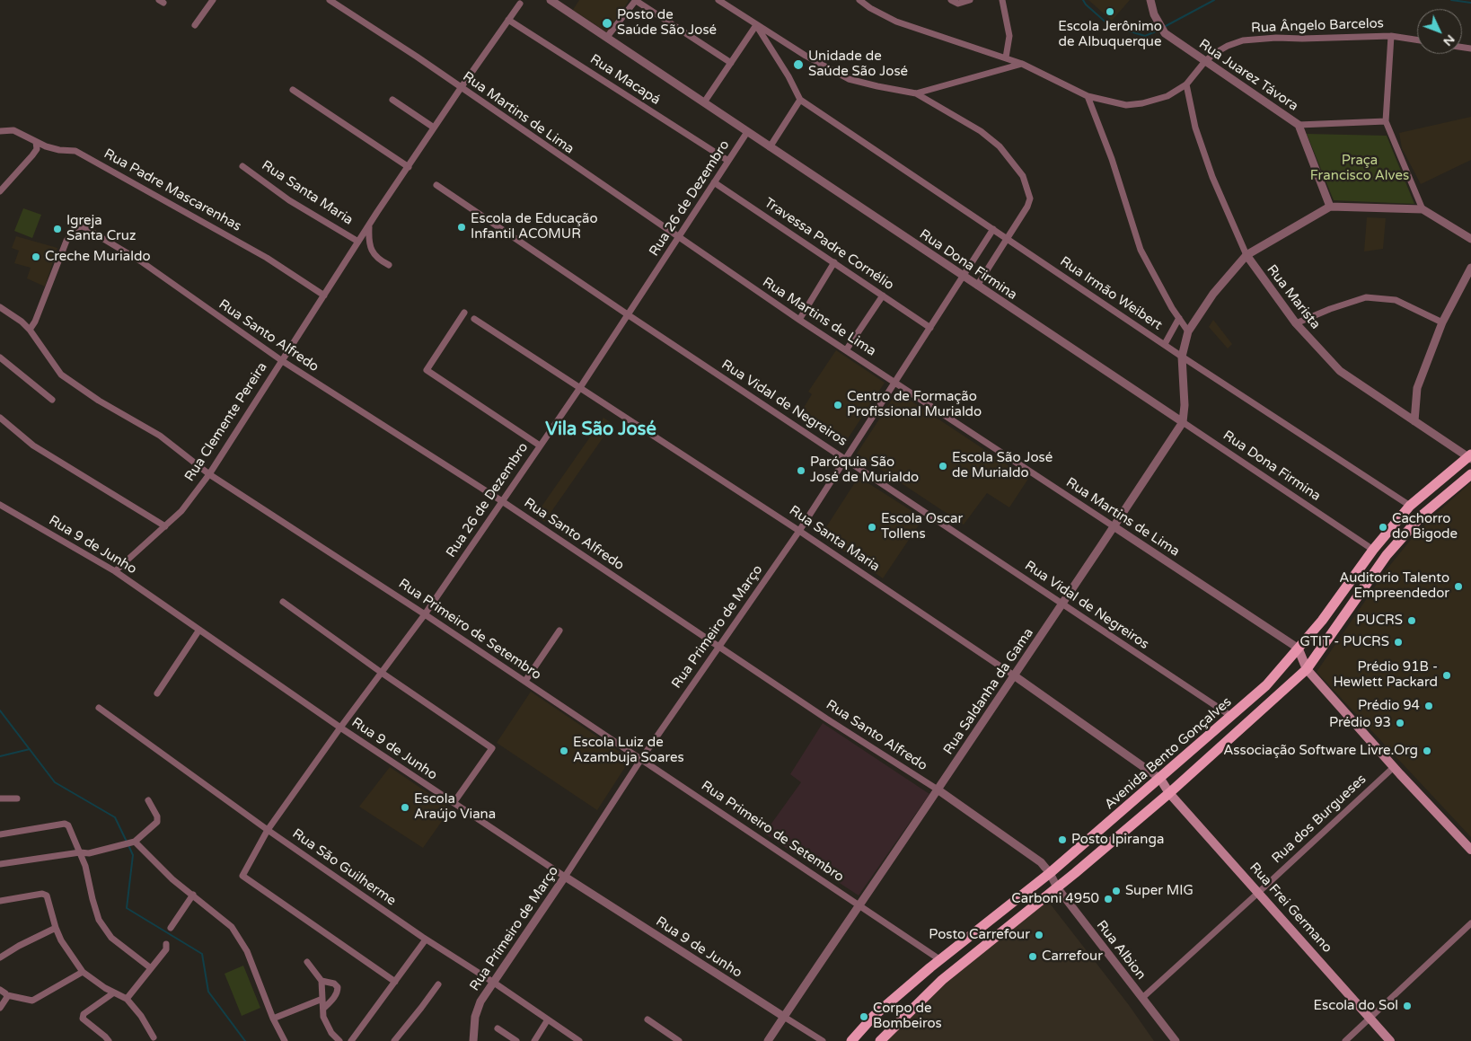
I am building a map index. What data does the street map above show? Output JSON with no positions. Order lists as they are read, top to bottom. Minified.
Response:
{"streets":{"main road":["Rua Santa Maria","Avenida Bento Gonçalves","Rua Frei Germano"],"street":["Rua Ângelo Barcelos","Rua Juarez Távora","Rua Macapá","Rua Martins de Lima","Rua Padre Mascarenhas","Rua 26 de Dezembro","Travessa Padre Cornélio","Rua Dona Firmina","Rua Irmão Weibert","Rua Marista","Rua Santo Alfredo","Rua Vidal de Negreiros","Rua Clemente Pereira","Rua 9 de Junho","Rua Primeiro de Março","Rua Primeiro de Setembro","Rua Saldanha da Gama","Rua dos Burgueses","Rua São Guilherme","Rua Albion"]},"crossings":[["Rua Ângelo Barcelos","Rua Juarez Távora"],["Rua Ângelo Barcelos","Rua Marista"],["Rua Macapá","Rua 26 de Dezembro"],["Rua Macapá","Rua Clemente Pereira"],["Rua Martins de Lima","Rua 26 de Dezembro"],["Rua Martins de Lima","Rua Clemente Pereira"],["Rua Martins de Lima","Rua Primeiro de Março"],["Rua Martins de Lima","Rua Saldanha da Gama"],["Rua Martins de Lima","Avenida Bento Gonçalves"],["Rua Padre Mascarenhas","Rua Clemente Pereira"],["Rua Santa Maria","Rua 26 de Dezembro"],["Rua Santa Maria","Rua Clemente Pereira"],["Rua Santa Maria","Rua Primeiro de Março"],["Rua Santa Maria","Rua Saldanha da Gama"],["Rua Santa Maria","Avenida Bento Gonçalves"],["Rua Santa Maria","Rua Frei Germano"],["Rua 26 de Dezembro","Travessa Padre Cornélio"],["Rua 26 de Dezembro","Rua Dona Firmina"],["Rua 26 de Dezembro","Rua Santo Alfredo"],["Rua 26 de Dezembro","Rua Vidal de Negreiros"],["Rua 26 de Dezembro","Rua 9 de Junho"],["Rua 26 de Dezembro","Rua Primeiro de Setembro"],["Rua 26 de Dezembro","Rua São Guilherme"],["Travessa Padre Cornélio","Rua Primeiro de Março"],["Rua Dona Firmina","Rua Primeiro de Março"],["Rua Dona Firmina","Rua Saldanha da Gama"],["Rua Dona Firmina","Avenida Bento Gonçalves"],["Rua Irmão Weibert","Rua Primeiro de Março"],["Rua Irmão Weibert","Avenida Bento Gonçalves"],["Rua Marista","Avenida Bento Gonçalves"],["Rua Santo Alfredo","Rua Clemente Pereira"],["Rua Santo Alfredo","Rua Primeiro de Março"],["Rua Santo Alfredo","Rua Primeiro de Setembro"],["Rua Santo Alfredo","Rua Saldanha da Gama"],["Rua Santo Alfredo","Avenida Bento Gonçalves"],["Rua Santo Alfredo","Rua Albion"],["Rua Vidal de Negreiros","Rua Primeiro de Março"],["Rua Vidal de Negreiros","Rua Saldanha da Gama"],["Rua Vidal de Negreiros","Avenida Bento Gonçalves"],["Rua Clemente Pereira","Rua 9 de Junho"],["Rua Clemente Pereira","Rua Primeiro de Setembro"],["Rua 9 de Junho","Rua Primeiro de Março"],["Rua 9 de Junho","Rua Saldanha da Gama"],["Rua Primeiro de Março","Rua Primeiro de Setembro"],["Rua Primeiro de Março","Rua São Guilherme"],["Rua Primeiro de Setembro","Rua Saldanha da Gama"],["Rua Primeiro de Setembro","Avenida Bento Gonçalves"],["Avenida Bento Gonçalves","Rua Albion"],["Rua dos Burgueses","Rua Frei Germano"],["Rua dos Burgueses","Rua Albion"]],"districts":["Vila São José"],"parks":["Praça Francisco Alves"],"places":["Escola Jerônimo de Albuquerque","Posto de Saúde São José","Unidade de Saúde São José","Escola de Educação Infantil ACOMUR","Igreja Santa Cruz","Creche Murialdo","Centro de Formação Profissional Murialdo","Escola São José de Murialdo","Paróquia São José de Murialdo","Escola Oscar Tollens","Cachorro do Bigode","Auditorio Talento Empreendedor","PUCRS","GTIT - PUCRS","Prédio 91B - Hewlett Packard","Prédio 94","Prédio 93","Escola Luiz de Azambuja Soares","Associação Software Livre.Org","Escola Araújo Viana","Posto Ipiranga","Super MIG","Carboni 4950","Posto Carrefour","Carrefour","Escola do Sol","Corpo de Bombeiros"],"north":"bottom right"}
